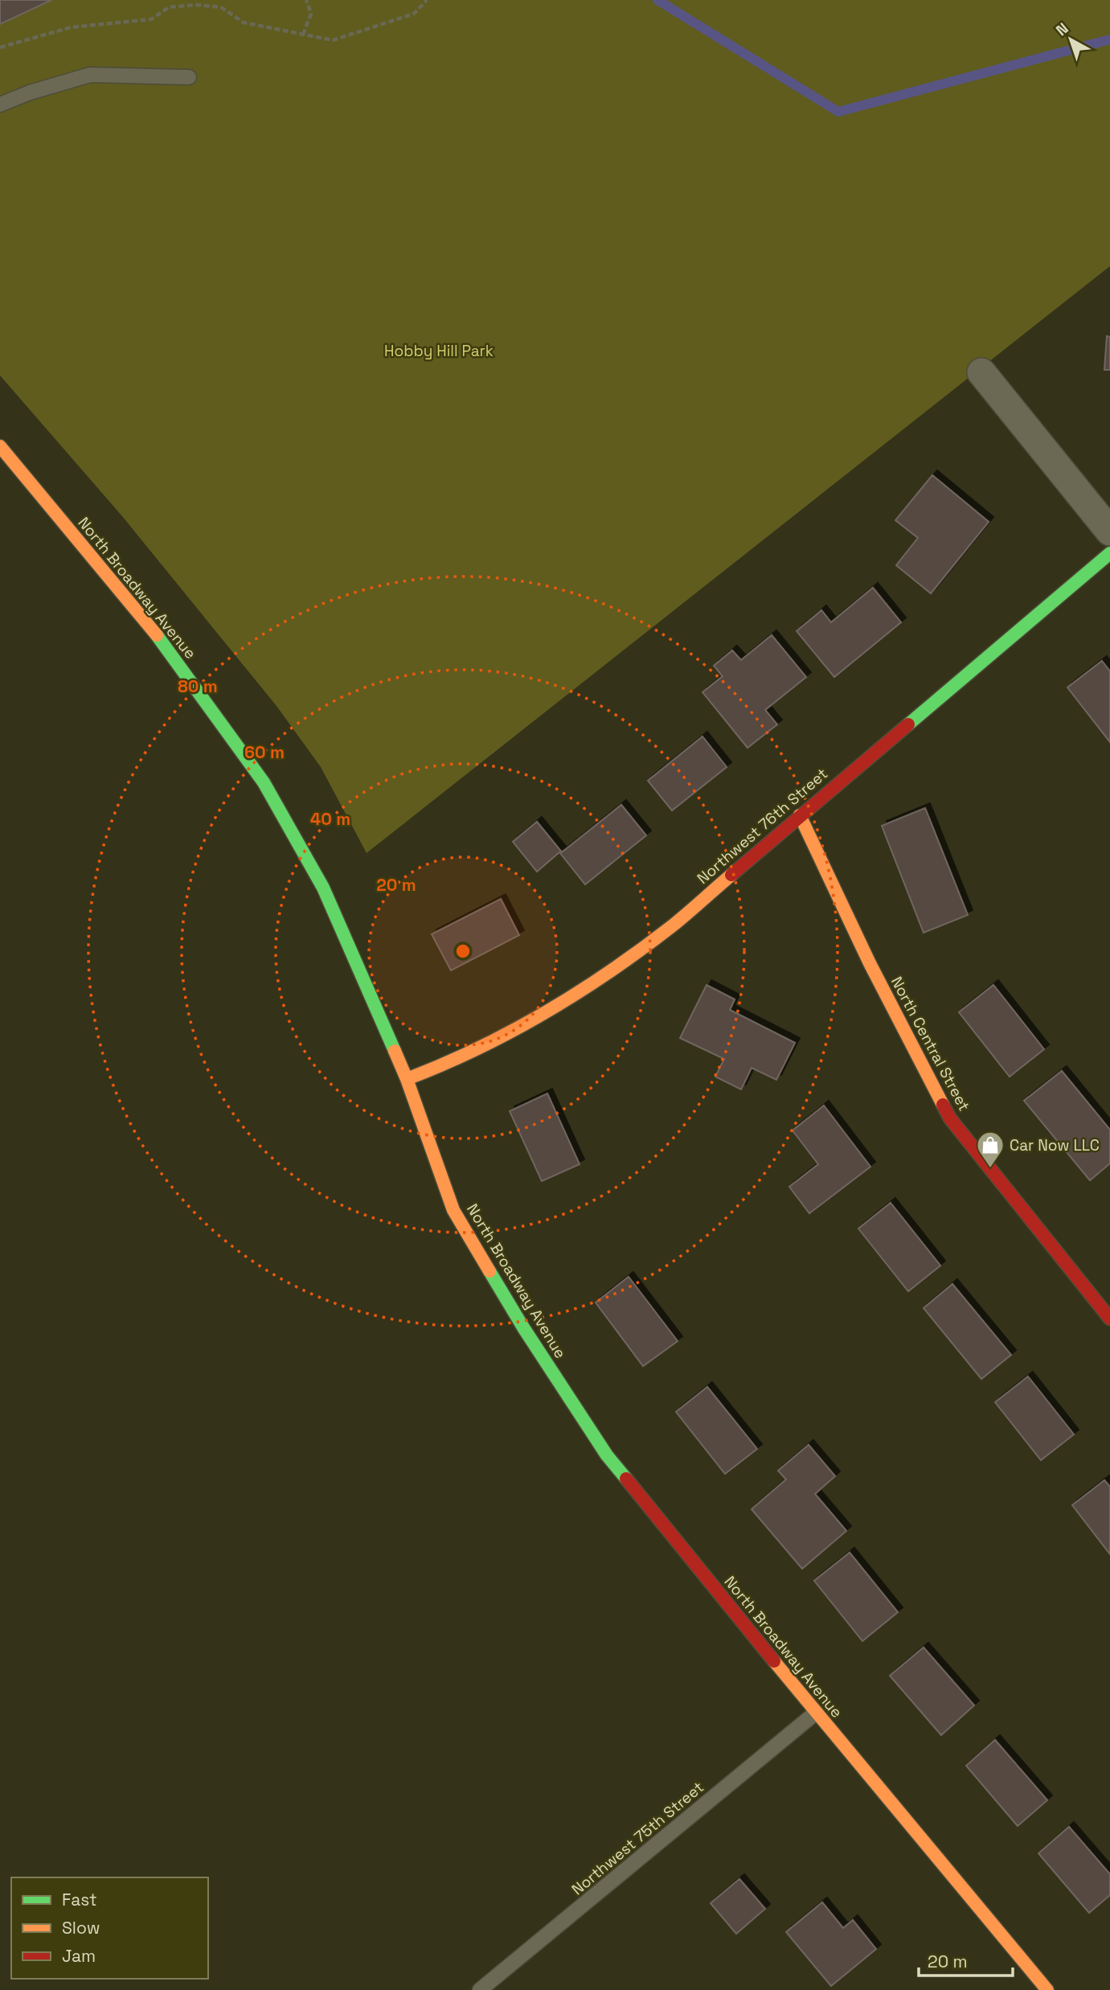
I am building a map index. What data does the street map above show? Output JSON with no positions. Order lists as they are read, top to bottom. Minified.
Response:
{"streets":{"street":["North Broadway Avenue","Northwest 76th Street","North Central Street"],"lane":["Northwest 75th Street"]},"crossings":[["North Broadway Avenue","Northwest 76th Street"],["North Broadway Avenue","Northwest 75th Street"],["Northwest 76th Street","North Central Street"]],"parks":["Hobby Hill Park"],"places":{"shop":["Car Now LLC"]},"legend":["Fast","Slow","Jam"],"scale_bar":"20 m","north":"top left","rings":["80 m","60 m","40 m","20 m"]}
